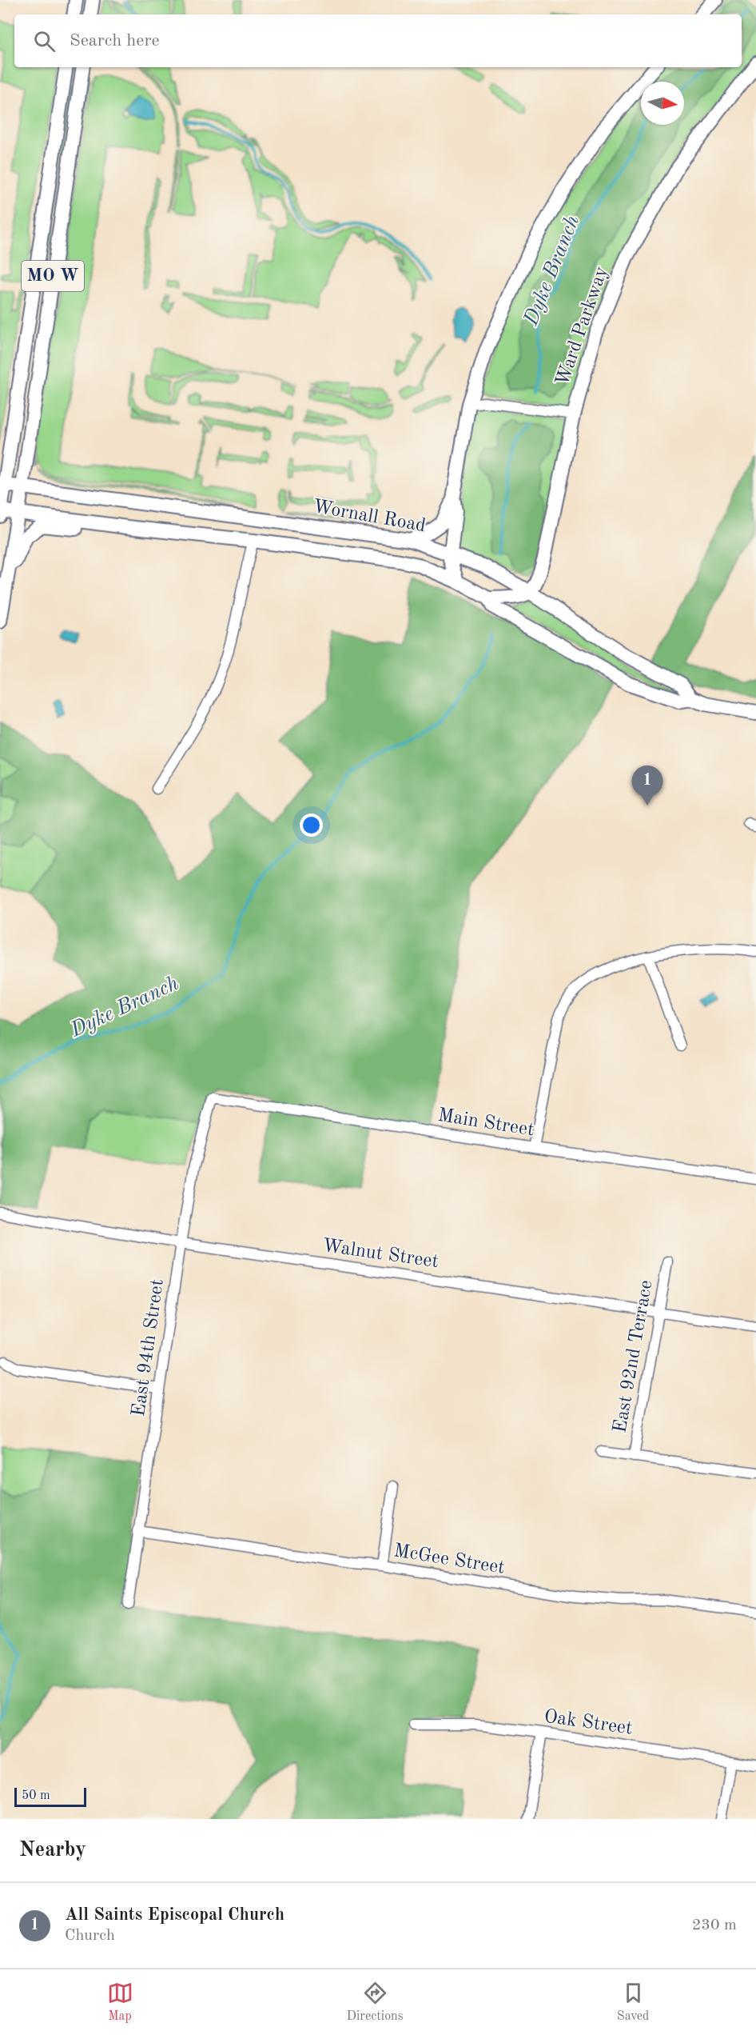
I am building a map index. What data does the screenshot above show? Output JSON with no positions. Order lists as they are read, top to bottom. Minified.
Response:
{"streets":{"main road":["MO W","Ward Parkway","Wornall Road"],"street":["Main Street","Walnut Street","East 94th Street","East 92nd Terrace","McGee Street","Oak Street"]},"crossings":[["MO W","Wornall Road"],["Ward Parkway","Wornall Road"],["Main Street","East 94th Street"],["Walnut Street","East 94th Street"],["Walnut Street","East 92nd Terrace"],["East 94th Street","McGee Street"]],"water":["Dyke Branch"],"scale_bar":"50 m","north":"right","page":{"search":"Search here","pins":"1","scale":"50 m","heading":"Nearby","list":[{"mark":"1","name":"All Saints Episcopal Church","note":"Church","value":"230 m"}],"nav":["Map","Directions","Saved"]}}
